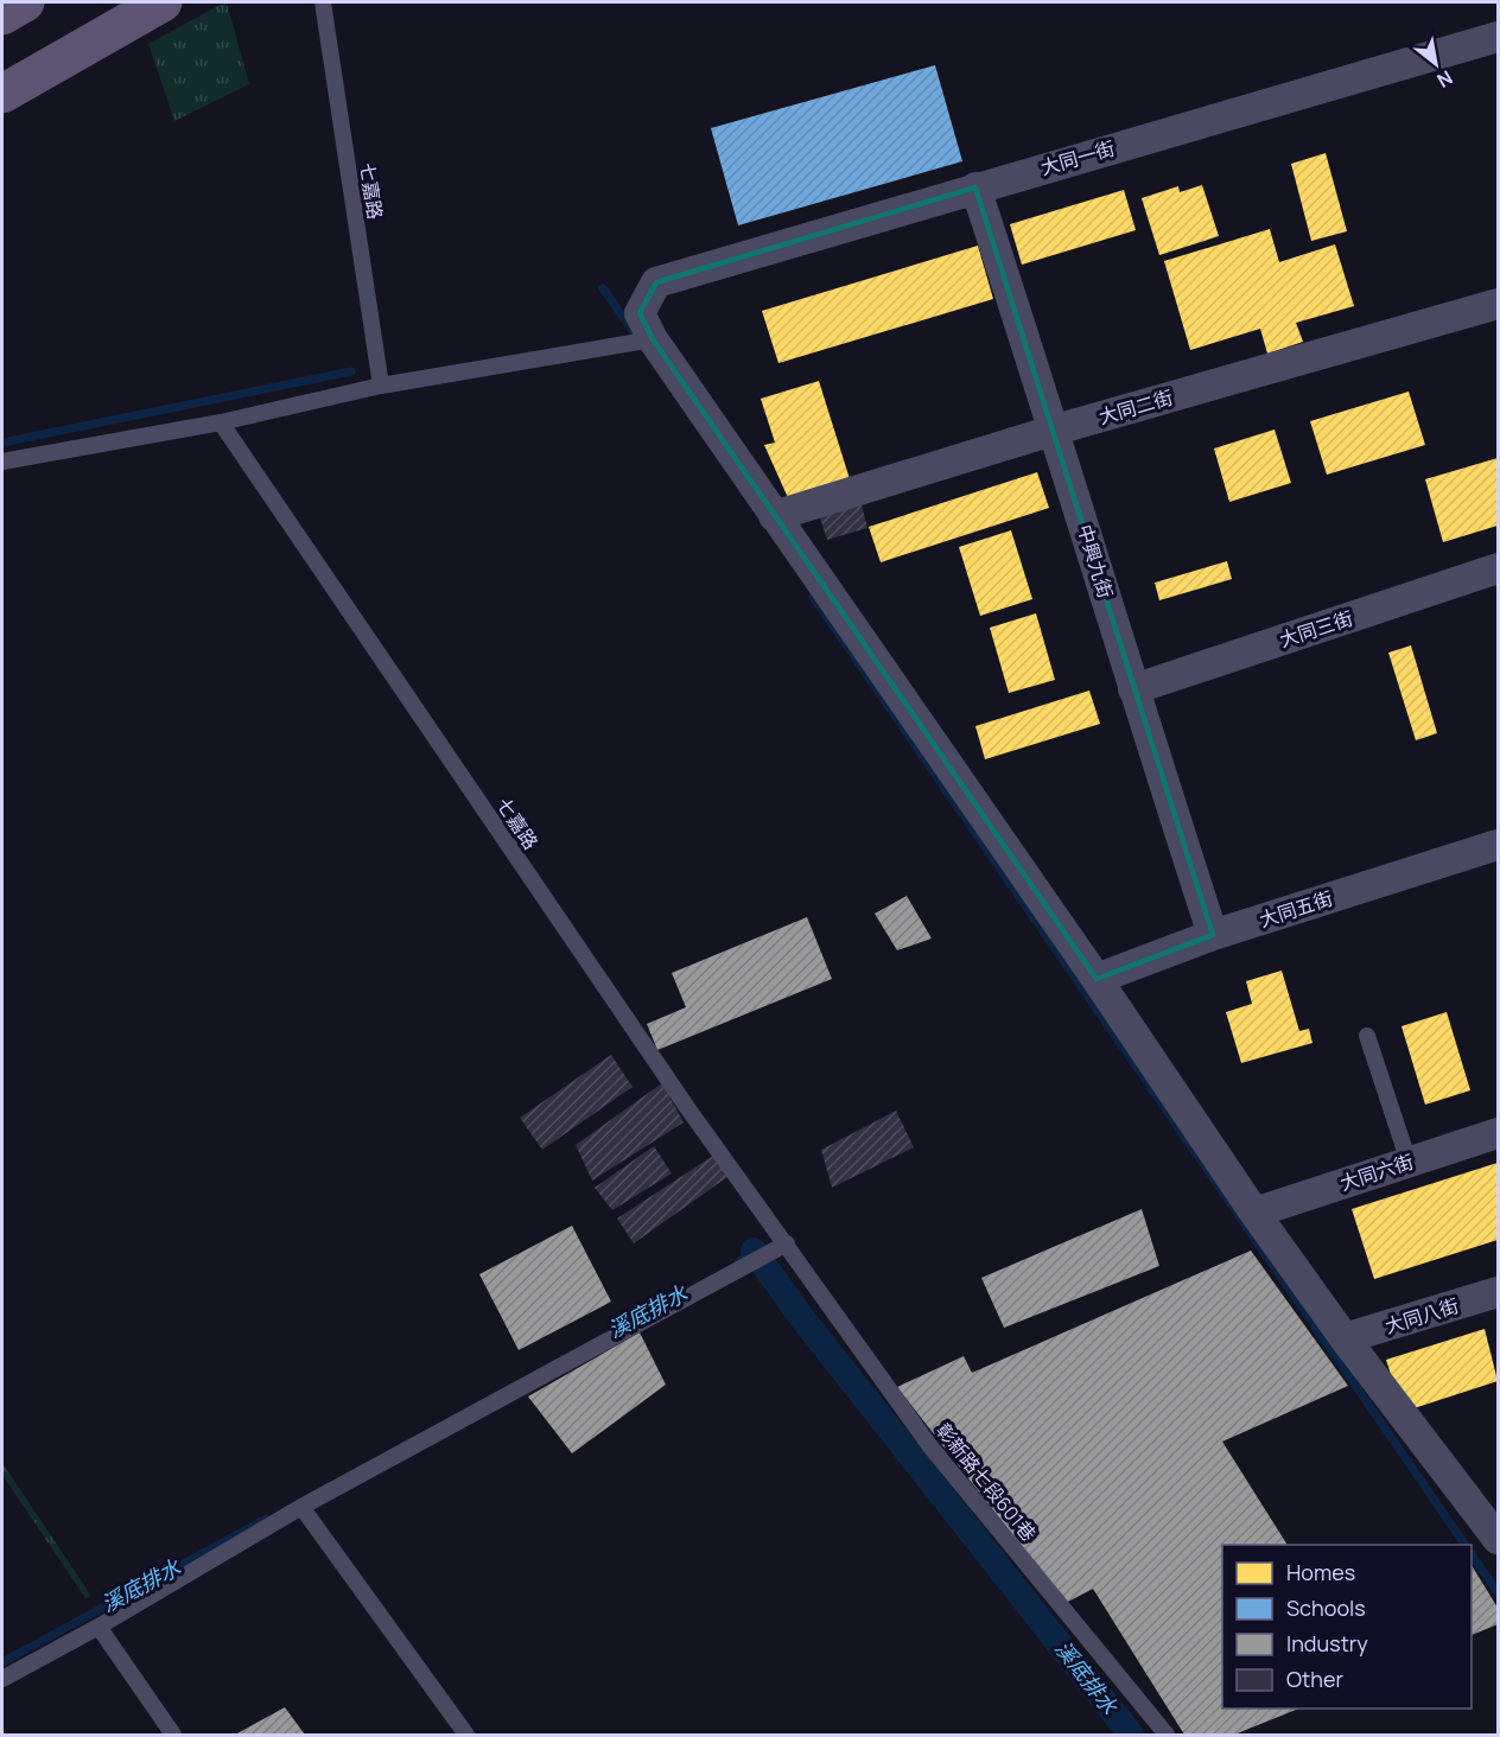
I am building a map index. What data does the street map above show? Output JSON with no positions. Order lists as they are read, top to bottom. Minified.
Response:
{"streets":{"street":["大同一街","大同二街","中興九街","大同三街","大同五街","大同六街","大同八街"],"lane":["七嘉路","彰新路七段601巷"]},"crossings":[["大同一街","中興九街"],["七嘉路","彰新路七段601巷"],["大同二街","中興九街"],["中興九街","大同三街"],["中興九街","大同五街"]],"water":["溪底排水"],"legend":["Homes","Schools","Industry","Other"],"north":"bottom right"}
